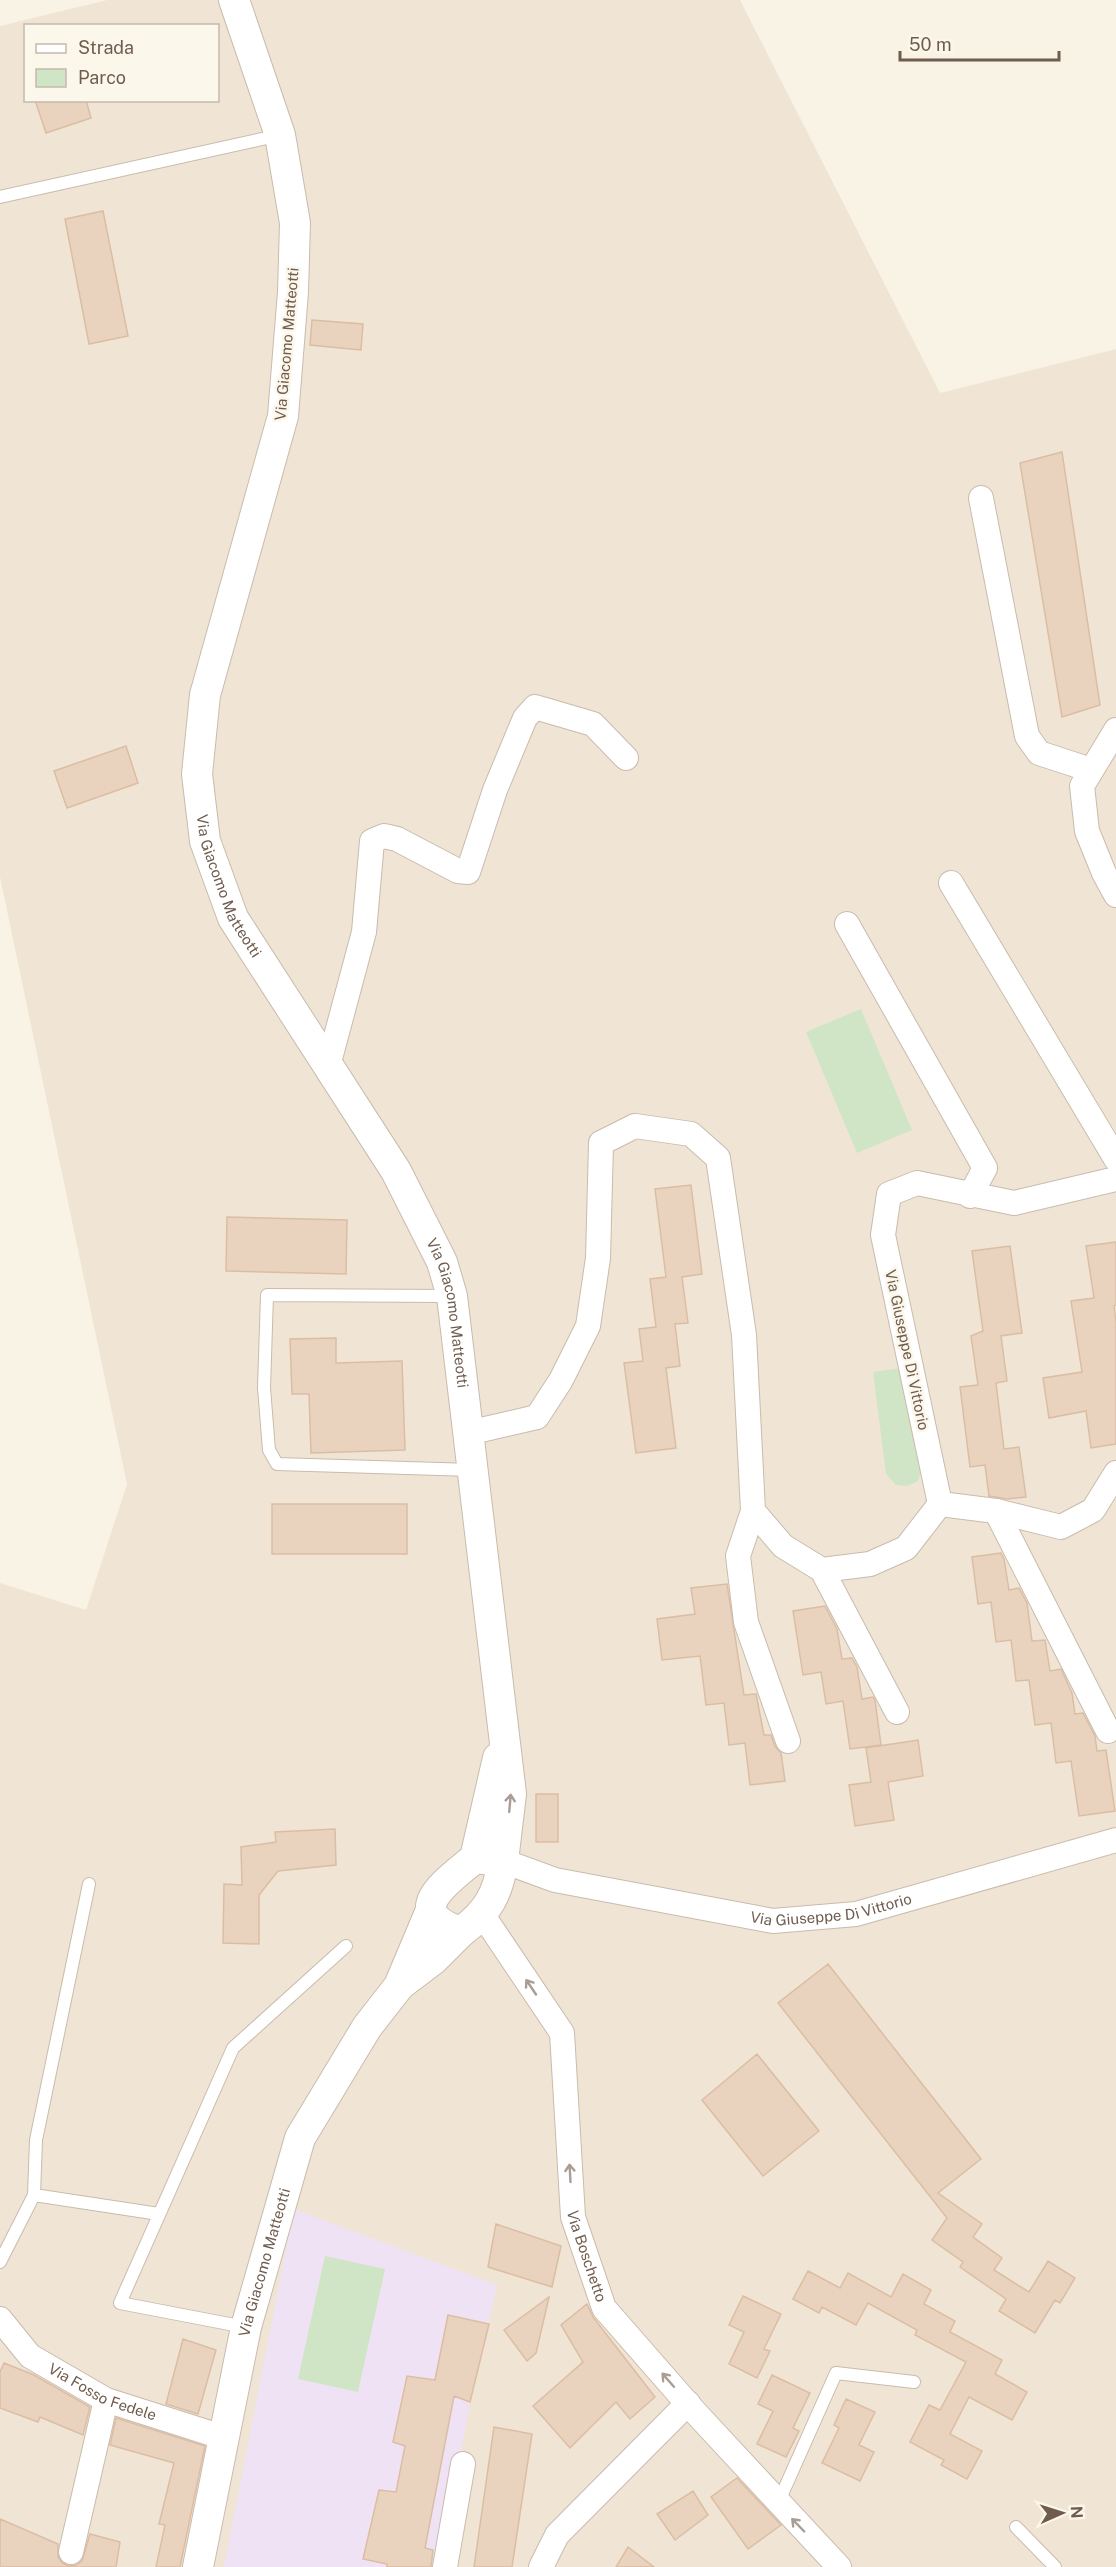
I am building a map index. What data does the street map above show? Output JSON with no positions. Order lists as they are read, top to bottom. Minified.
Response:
{"streets":{"street":["Via Giacomo Matteotti","Via Giuseppe Di Vittorio","Via Boschetto","Via Fosso Fedele"]},"crossings":[["Via Giacomo Matteotti","Via Giuseppe Di Vittorio"],["Via Giacomo Matteotti","Via Boschetto"],["Via Giacomo Matteotti","Via Fosso Fedele"]],"one_way":["Via Boschetto"],"legend":["Strada","Parco"],"scale_bar":"50 m","north":"right"}
